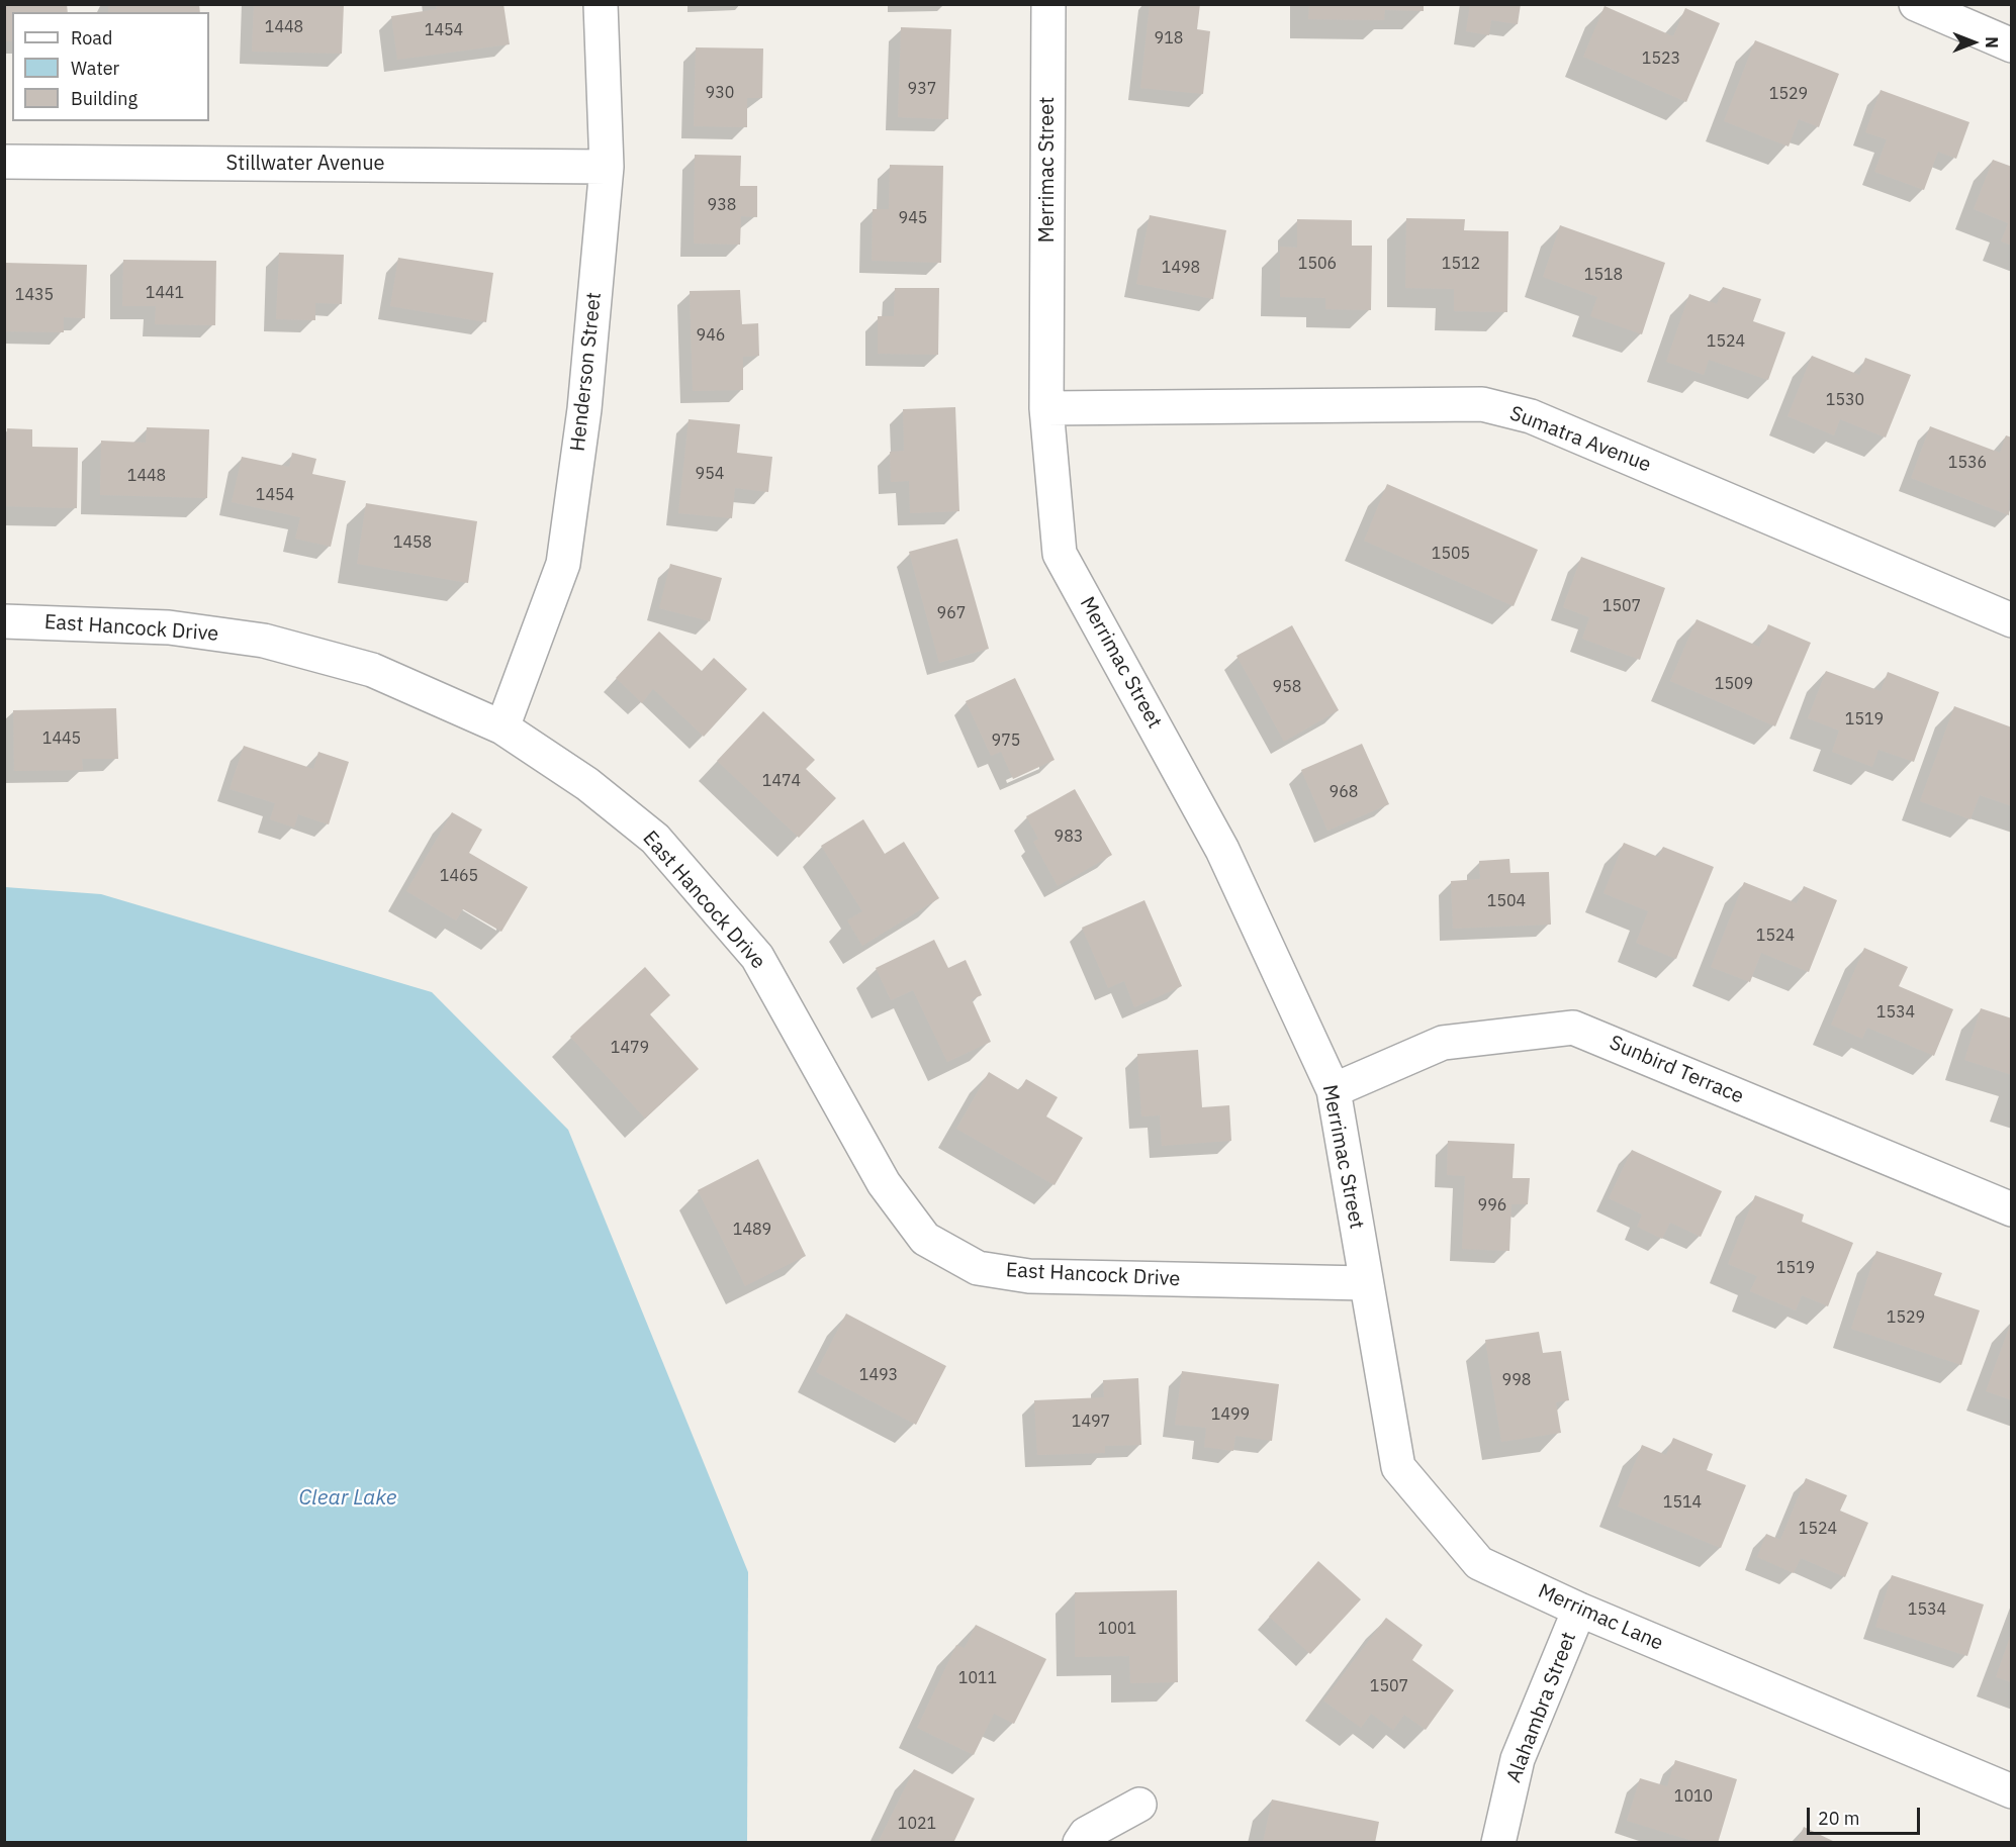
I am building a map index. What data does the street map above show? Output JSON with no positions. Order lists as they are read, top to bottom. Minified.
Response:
{"streets":{"street":["Stillwater Avenue","Merrimac Street","Henderson Street","Sumatra Avenue","East Hancock Drive","Sunbird Terrace","Merrimac Lane","Alahambra Street"]},"crossings":[["Stillwater Avenue","Henderson Street"],["Merrimac Street","Sumatra Avenue"],["Merrimac Street","East Hancock Drive"],["Merrimac Street","Sunbird Terrace"],["Merrimac Street","Merrimac Lane"],["Henderson Street","East Hancock Drive"],["East Hancock Drive","Merrimac Lane"],["Merrimac Lane","Alahambra Street"]],"water":["Clear Lake"],"house_numbers":["1448","1454","918","1523","937","930","1529","938","945","1506","1512","1498","1518","1441","1435","946","1524","1530","1536","954","1448","1454","1458","1505","1507","967","1509","958","1519","1445","975","1474","968","983","1465","1504","1524","1534","1479","996","1489","1519","1529","1493","998","1499","1497","1514","1524","1534","1001","1011","1507","1010","1021"],"legend":["Road","Water","Building"],"scale_bar":"20 m","north":"right"}
